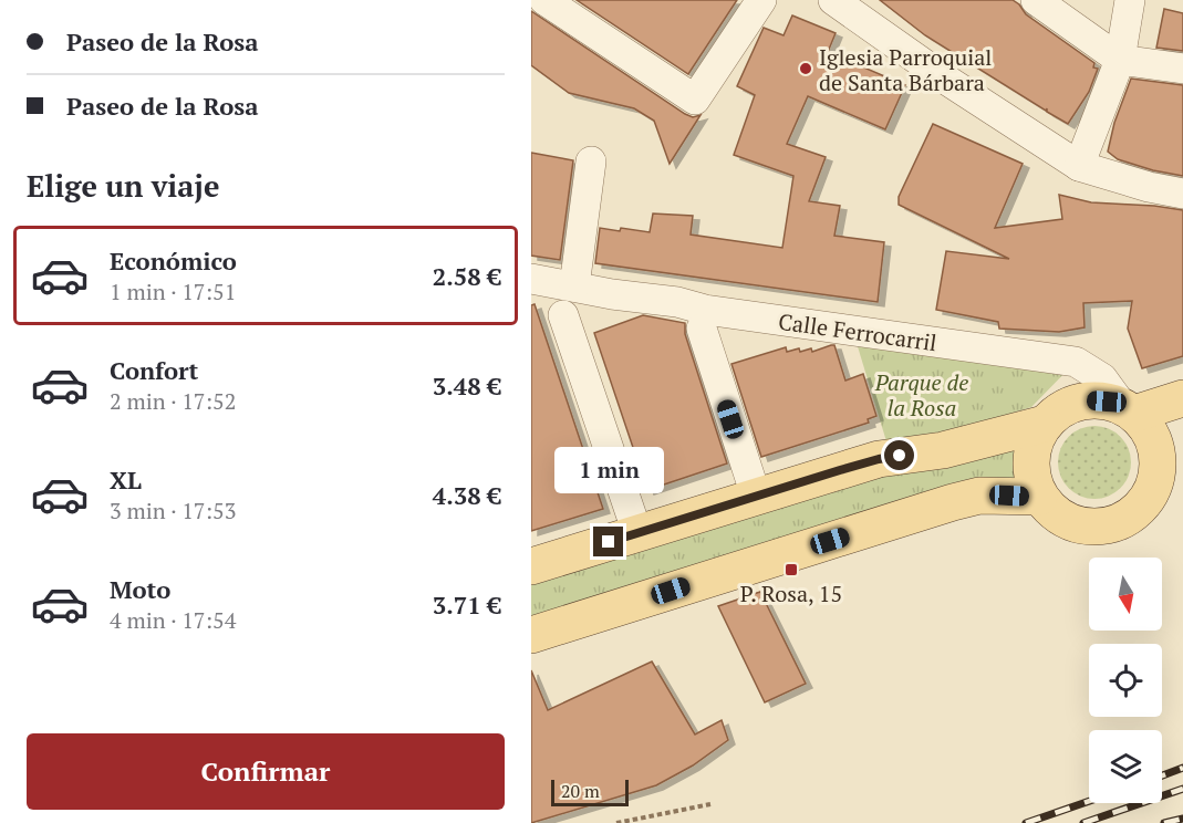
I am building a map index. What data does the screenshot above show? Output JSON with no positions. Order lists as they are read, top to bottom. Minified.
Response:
{"streets":{"street":["Calle Ferrocarril"]},"parks":["Parque de la Rosa"],"places":{"other":["Iglesia Parroquial de Santa Bárbara"],"transit":["P. Rosa, 15"]},"scale_bar":"20 m","north":"bottom","page":{"banner":["Paseo de la Rosa","Paseo de la Rosa"],"heading":"Elige un viaje","list":[{"name":"Económico","note":"1 min · 17:51","value":"2.58 €"},{"name":"Confort","note":"2 min · 17:52","value":"3.48 €"},{"name":"XL","note":"3 min · 17:53","value":"4.38 €"},{"name":"Moto","note":"4 min · 17:54","value":"3.71 €"}],"bubble":"1 min","buttons":"Confirmar","scale":"20 m"}}
